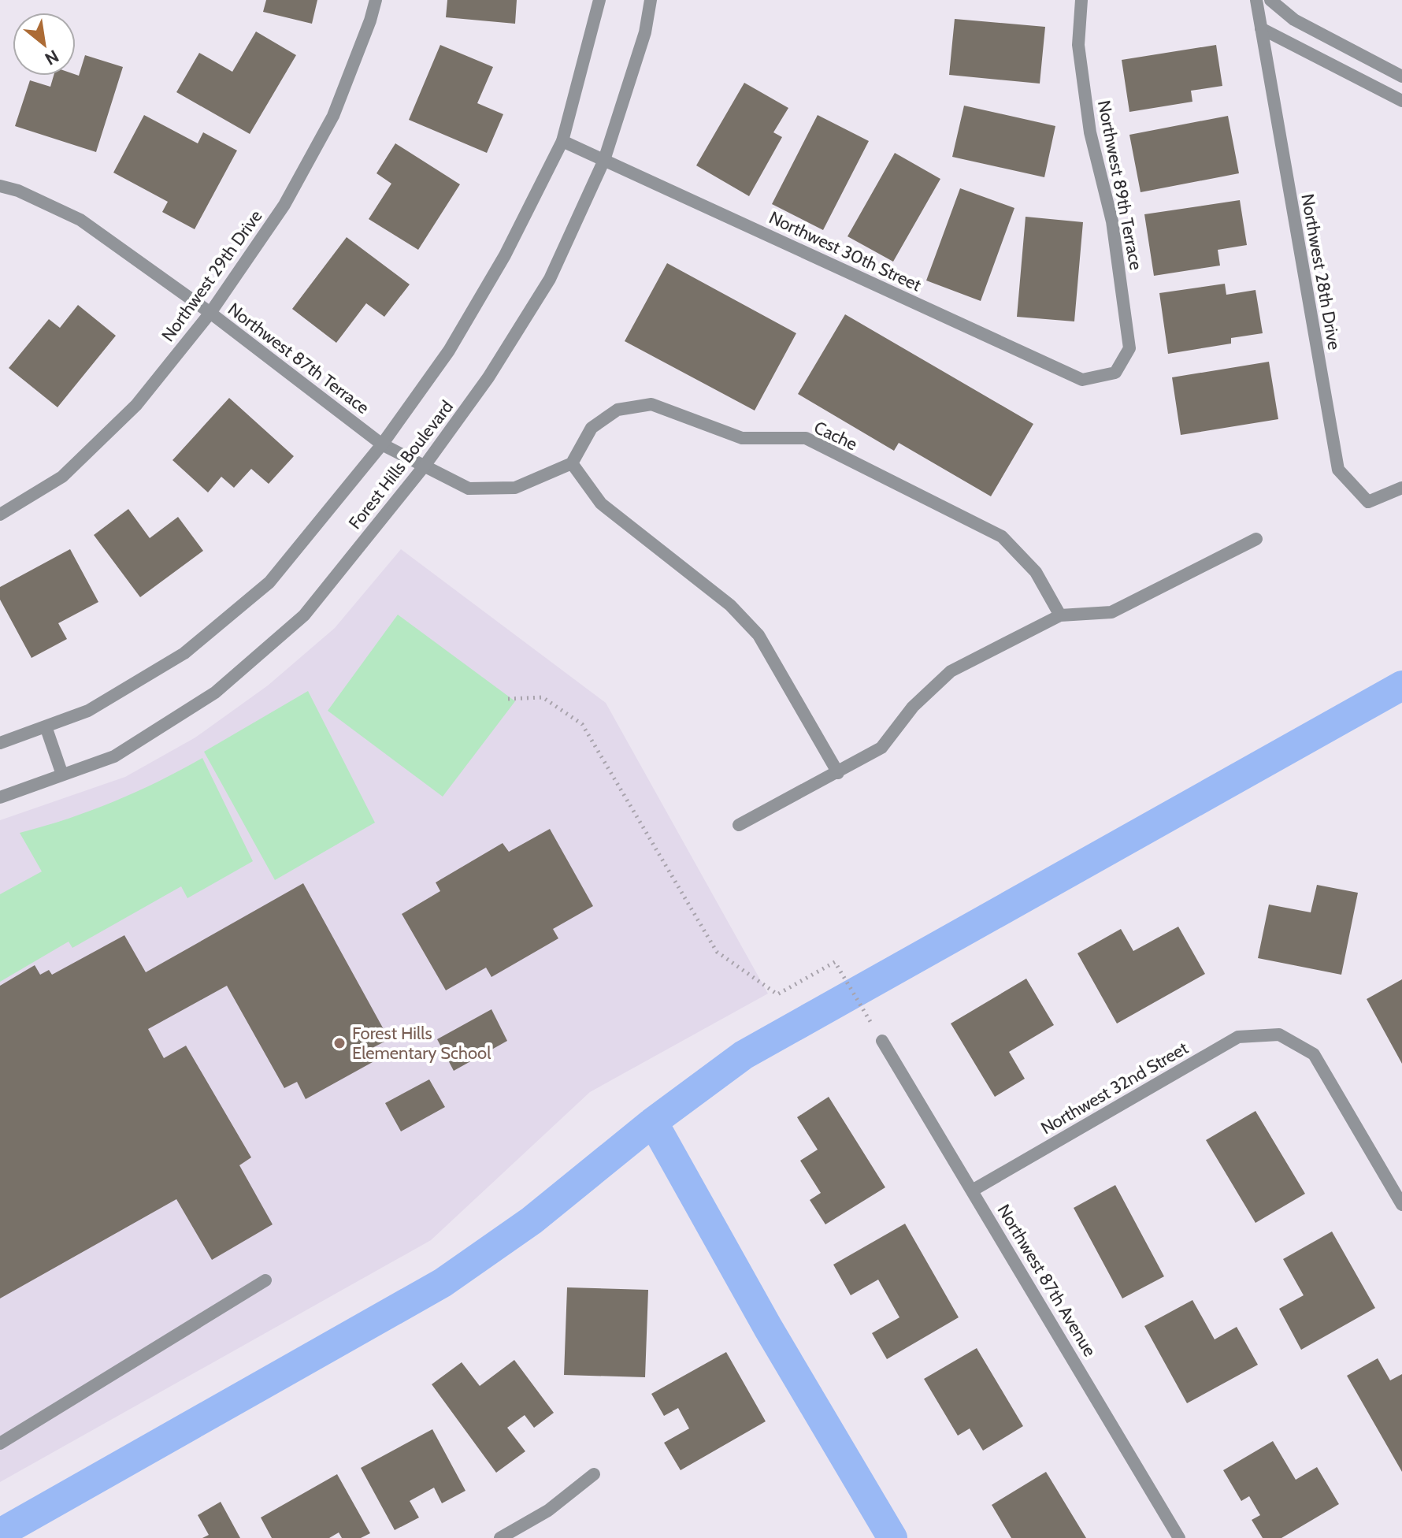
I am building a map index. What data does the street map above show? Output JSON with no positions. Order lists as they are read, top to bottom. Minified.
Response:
{"streets":{"street":["Northwest 89th Terrace","Northwest 30th Street","Northwest 28th Drive","Northwest 29th Drive","Northwest 87th Terrace","Cache","Forest Hills Boulevard","Northwest 32nd Street","Northwest 87th Avenue"]},"crossings":[["Northwest 89th Terrace","Northwest 30th Street"],["Northwest 30th Street","Forest Hills Boulevard"],["Northwest 29th Drive","Northwest 87th Terrace"],["Northwest 87th Terrace","Forest Hills Boulevard"],["Northwest 32nd Street","Northwest 87th Avenue"]],"places":["Forest Hills Elementary School"],"north":"bottom right"}
